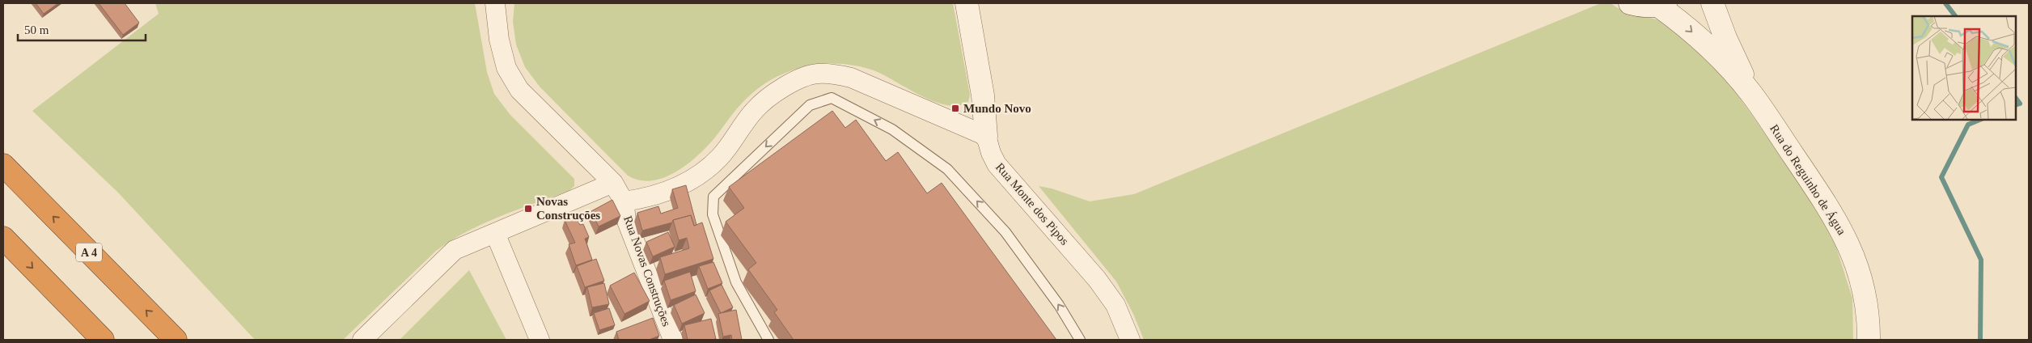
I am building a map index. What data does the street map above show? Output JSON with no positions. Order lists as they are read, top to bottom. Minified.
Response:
{"streets":{"highway":["A 4"],"street":["Rua do Reguinho de Água","Rua Monte dos Pipos","Rua Novas Construções"]},"places":{"transit":["Mundo Novo","Novas Construções"]},"scale_bar":"50 m"}
